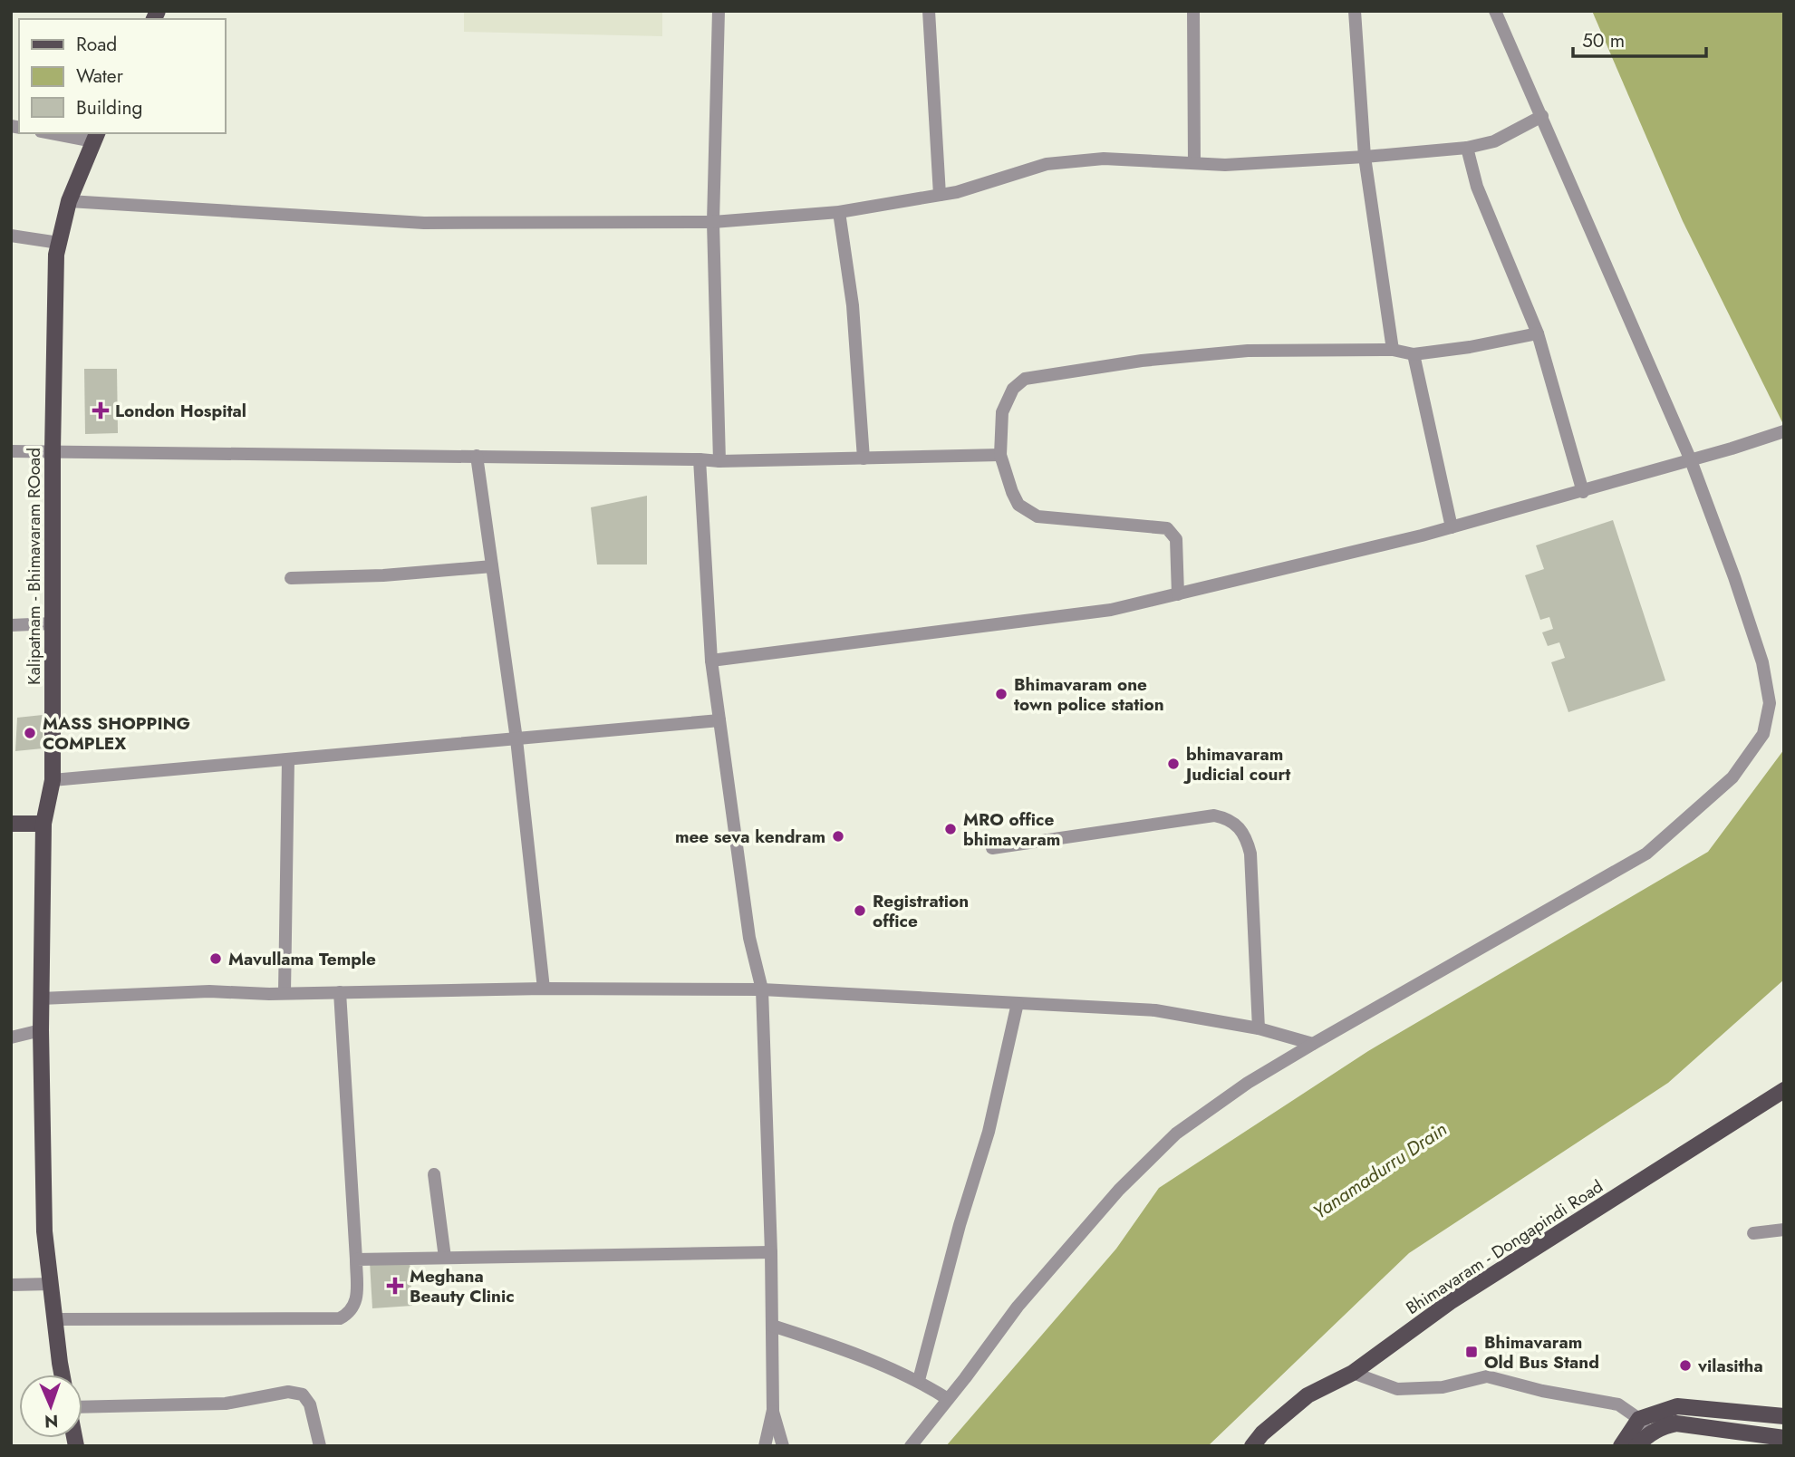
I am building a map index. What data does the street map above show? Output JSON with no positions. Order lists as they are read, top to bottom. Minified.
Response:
{"streets":{"main road":["Kalipatnam - Bhimavaram ROoad","Bhimavaram - Dongapindi Road"]},"water":["Yanamadurru Drain"],"places":{"health":["London Hospital","Meghana Beauty Clinic"],"other":["Bhimavaram one town police station","MASS SHOPPING COMPLEX","bhimavaram Judicial court","MRO office bhimavaram","mee seva kendram","Registration office","Mavullama Temple","vilasitha"],"transit":["Bhimavaram Old Bus Stand"]},"legend":["Road","Water","Building"],"scale_bar":"50 m","north":"bottom"}
